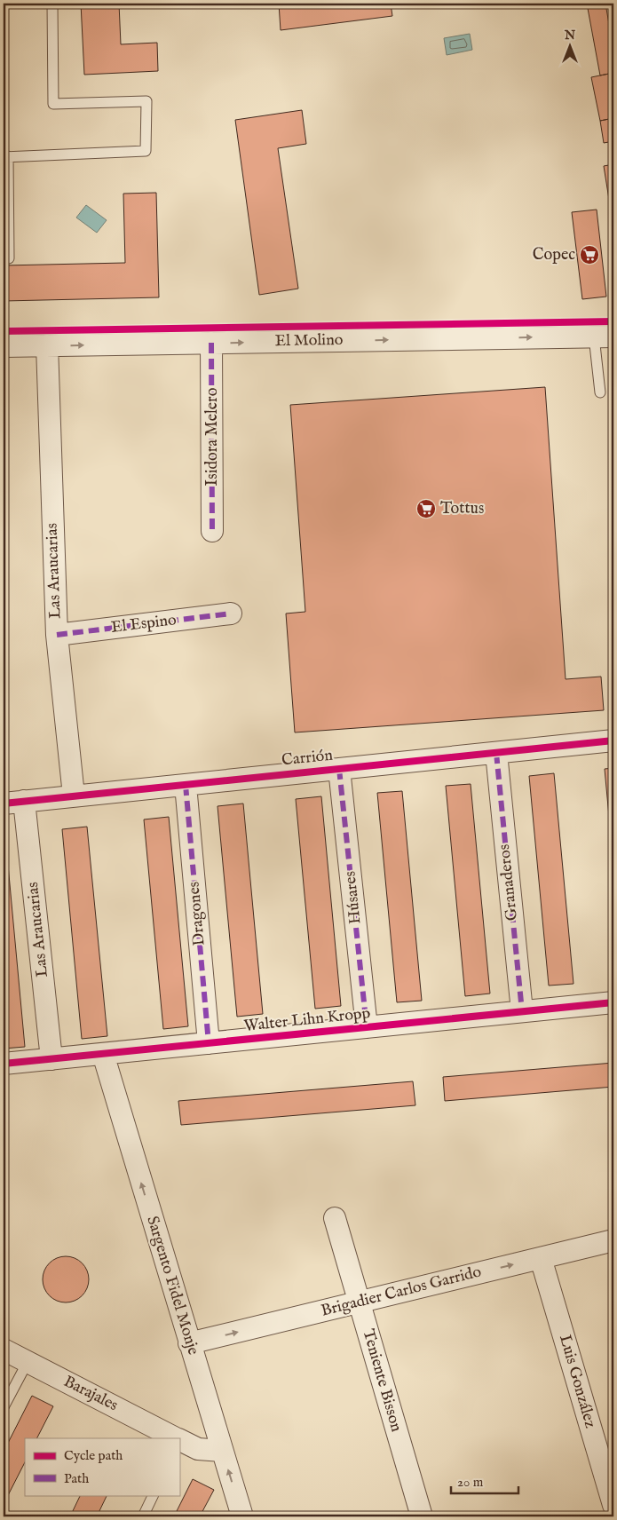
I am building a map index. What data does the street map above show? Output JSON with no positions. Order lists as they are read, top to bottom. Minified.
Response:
{"streets":{"street":["El Molino","Isidora Melero","Las Araucarias","El Espino","Carrión","Granaderos","Húsares","Dragones","Walter Lihn Kropp","Sargento Fidel Monje","Brigadier Carlos Garrido","Teniente Bisson","Luis González","Barajales"]},"crossings":[["El Molino","Isidora Melero"],["El Molino","Las Araucarias"],["Las Araucarias","El Espino"],["Las Araucarias","Carrión"],["Las Araucarias","Walter Lihn Kropp"],["Carrión","Granaderos"],["Carrión","Húsares"],["Carrión","Dragones"],["Granaderos","Walter Lihn Kropp"],["Húsares","Walter Lihn Kropp"],["Dragones","Walter Lihn Kropp"],["Walter Lihn Kropp","Sargento Fidel Monje"],["Sargento Fidel Monje","Brigadier Carlos Garrido"],["Sargento Fidel Monje","Barajales"],["Brigadier Carlos Garrido","Teniente Bisson"],["Brigadier Carlos Garrido","Luis González"]],"one_way":["El Molino","Sargento Fidel Monje","Brigadier Carlos Garrido"],"places":{"supermarket":["Copec","Tottus"]},"legend":["Cycle path","Path"],"scale_bar":"20 m","north":"top"}
